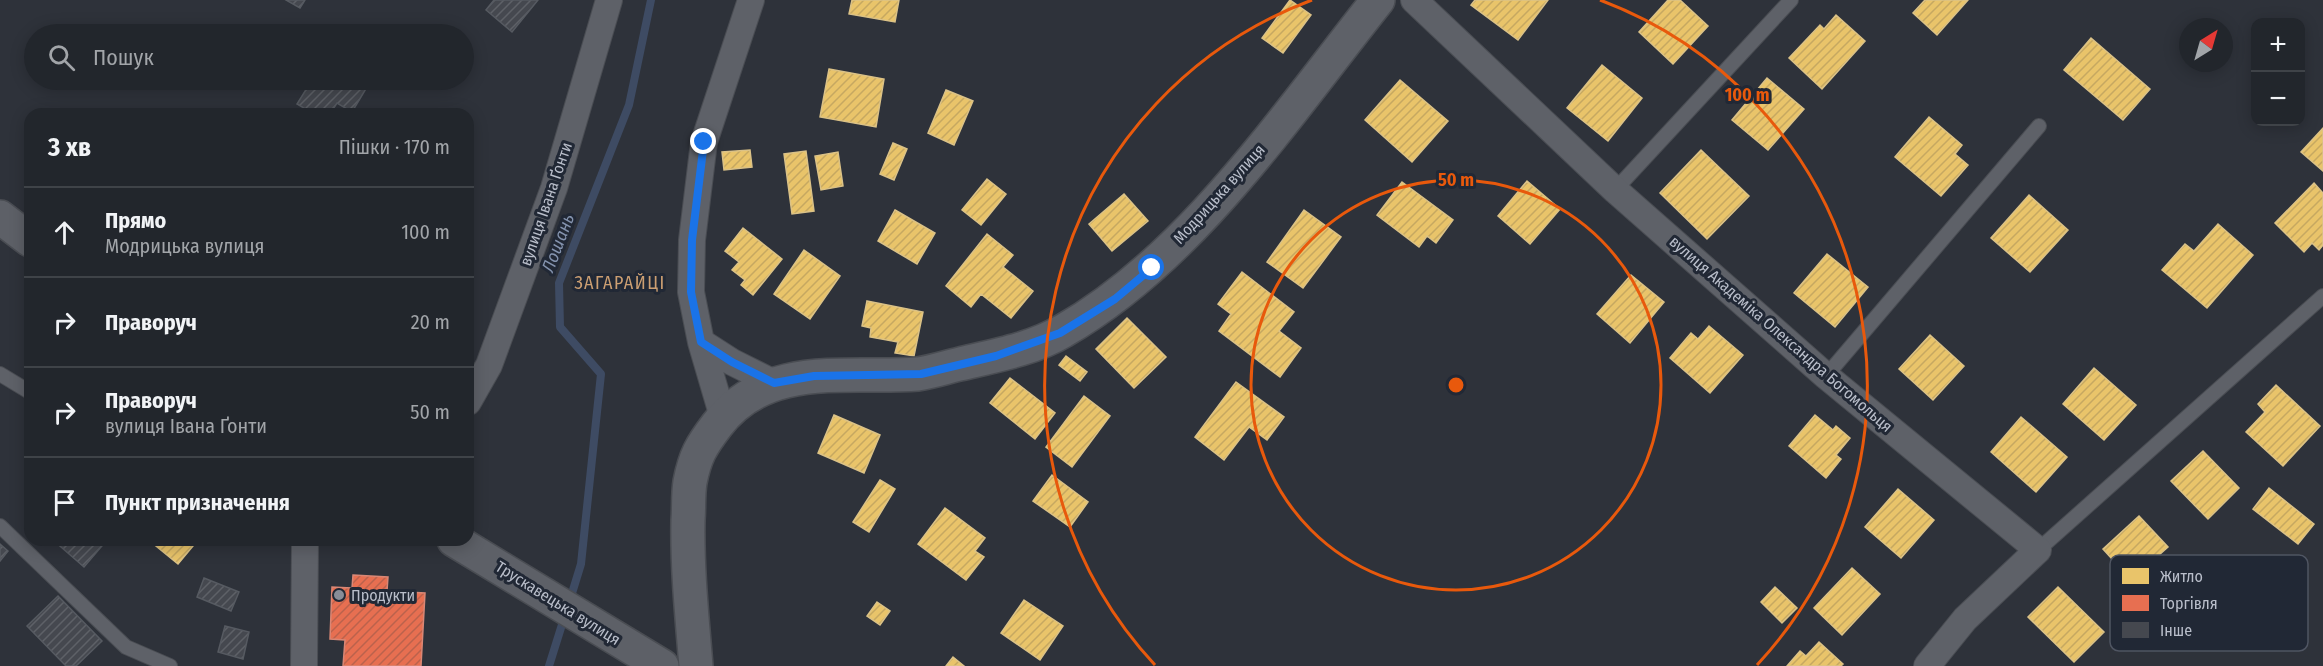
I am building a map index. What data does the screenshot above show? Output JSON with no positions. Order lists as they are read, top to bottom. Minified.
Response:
{"streets":{"main road":["Трускавецька вулиця"],"street":["Модрицька вулиця","вулиця Івана Ґонти","вулиця Академіка Олександра Богомольця"]},"districts":["ЗАГАРАЙЦІ"],"water":["Лошань"],"places":["Продукти"],"legend":["Житло","Торгівля","Інше"],"north":"top right","page":{"map_buttons":["+","−"],"search":"Пошук","heading":["3 хв","Пішки · 170 m"],"list":[["Прямо","Модрицька вулиця","100 m"],["Праворуч","20 m"],["Праворуч","вулиця Івана Ґонти","50 m"],"Пункт призначення"]},"rings":["100 m","50 m"]}
